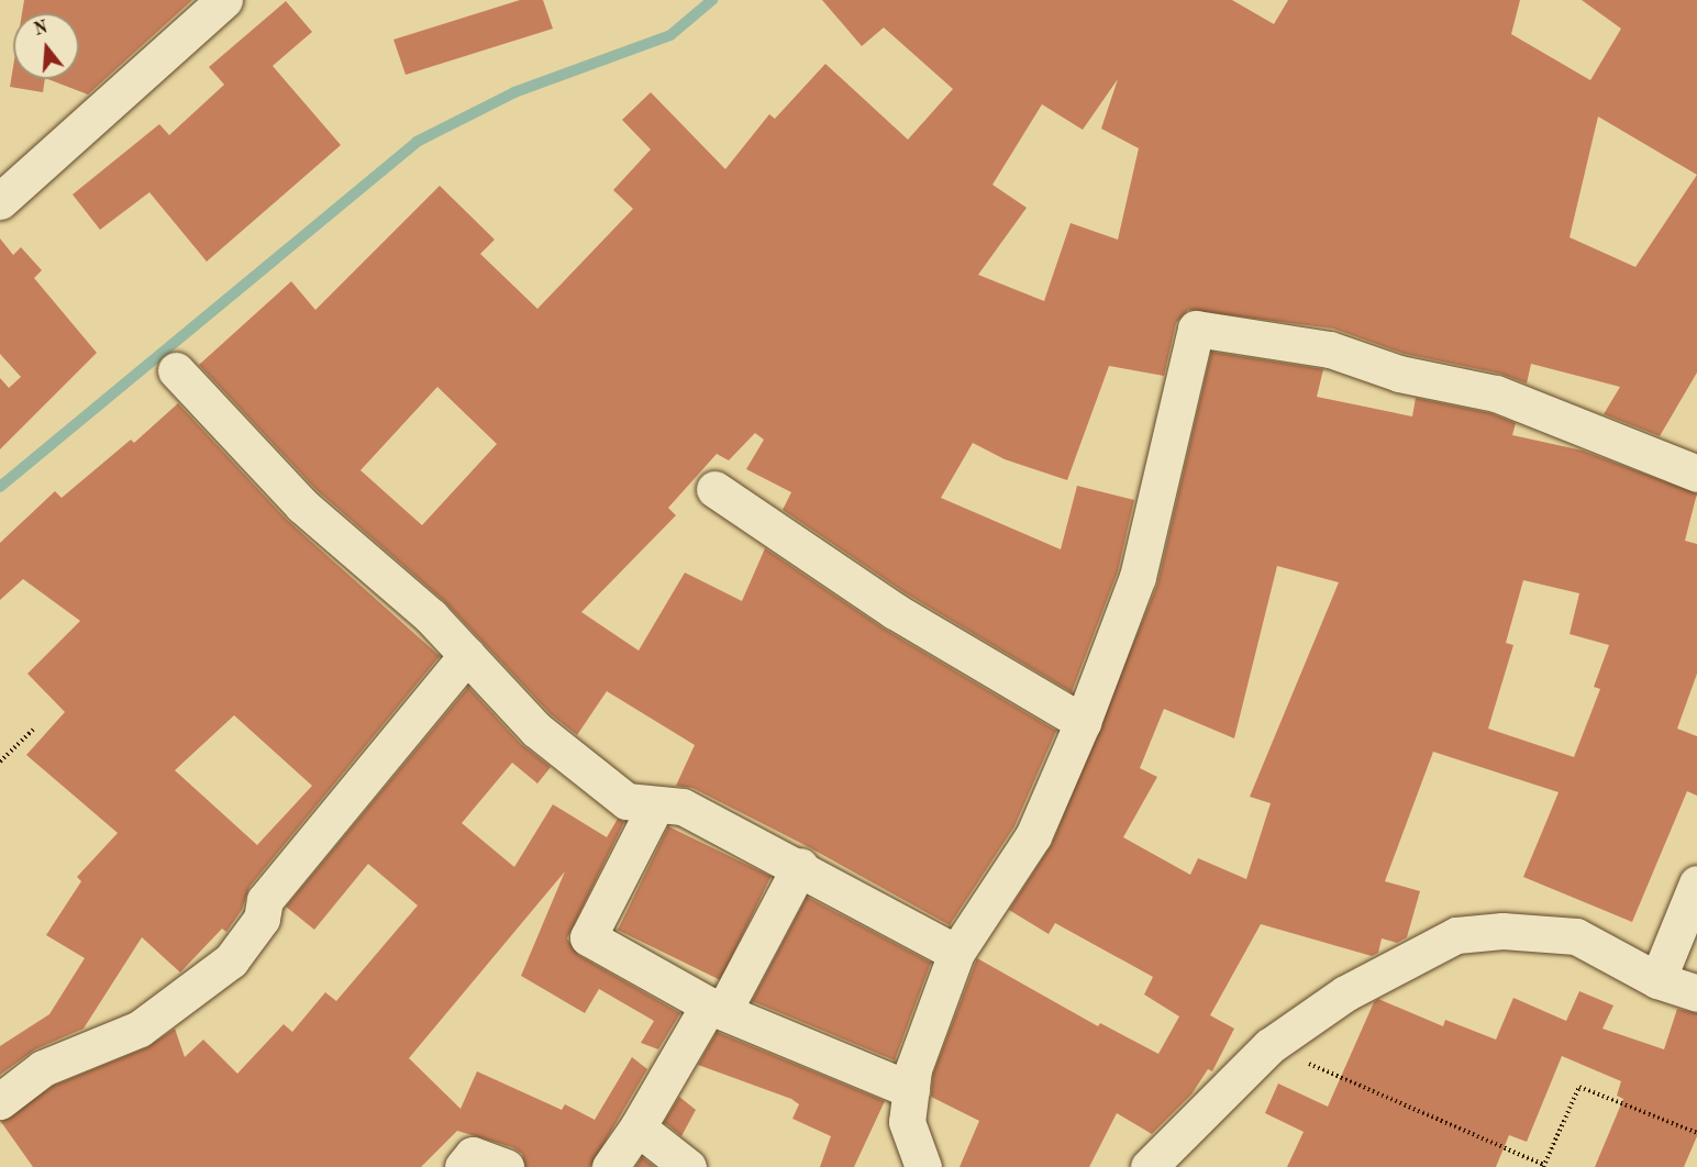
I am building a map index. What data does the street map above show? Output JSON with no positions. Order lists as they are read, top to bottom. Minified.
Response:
{"north":"top"}
